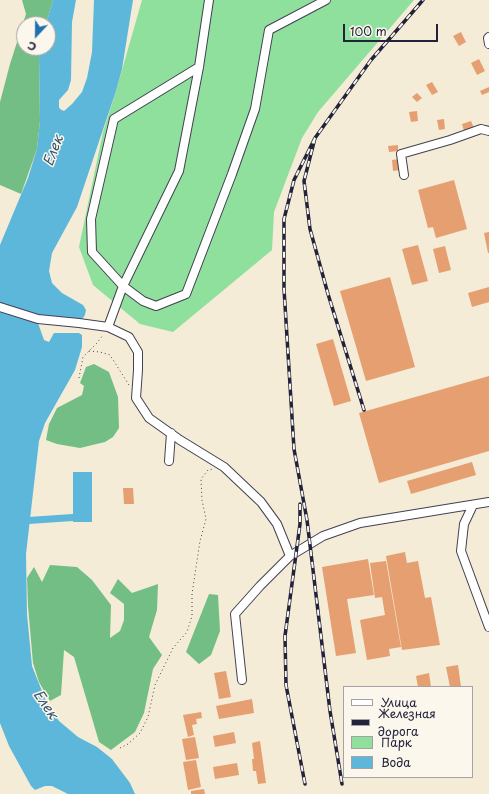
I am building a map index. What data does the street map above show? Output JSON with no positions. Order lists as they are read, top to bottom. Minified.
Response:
{"water":["Елек"],"legend":["Улица","Железная дорога","Парк","Вода"],"scale_bar":"100 m","north":"bottom"}
